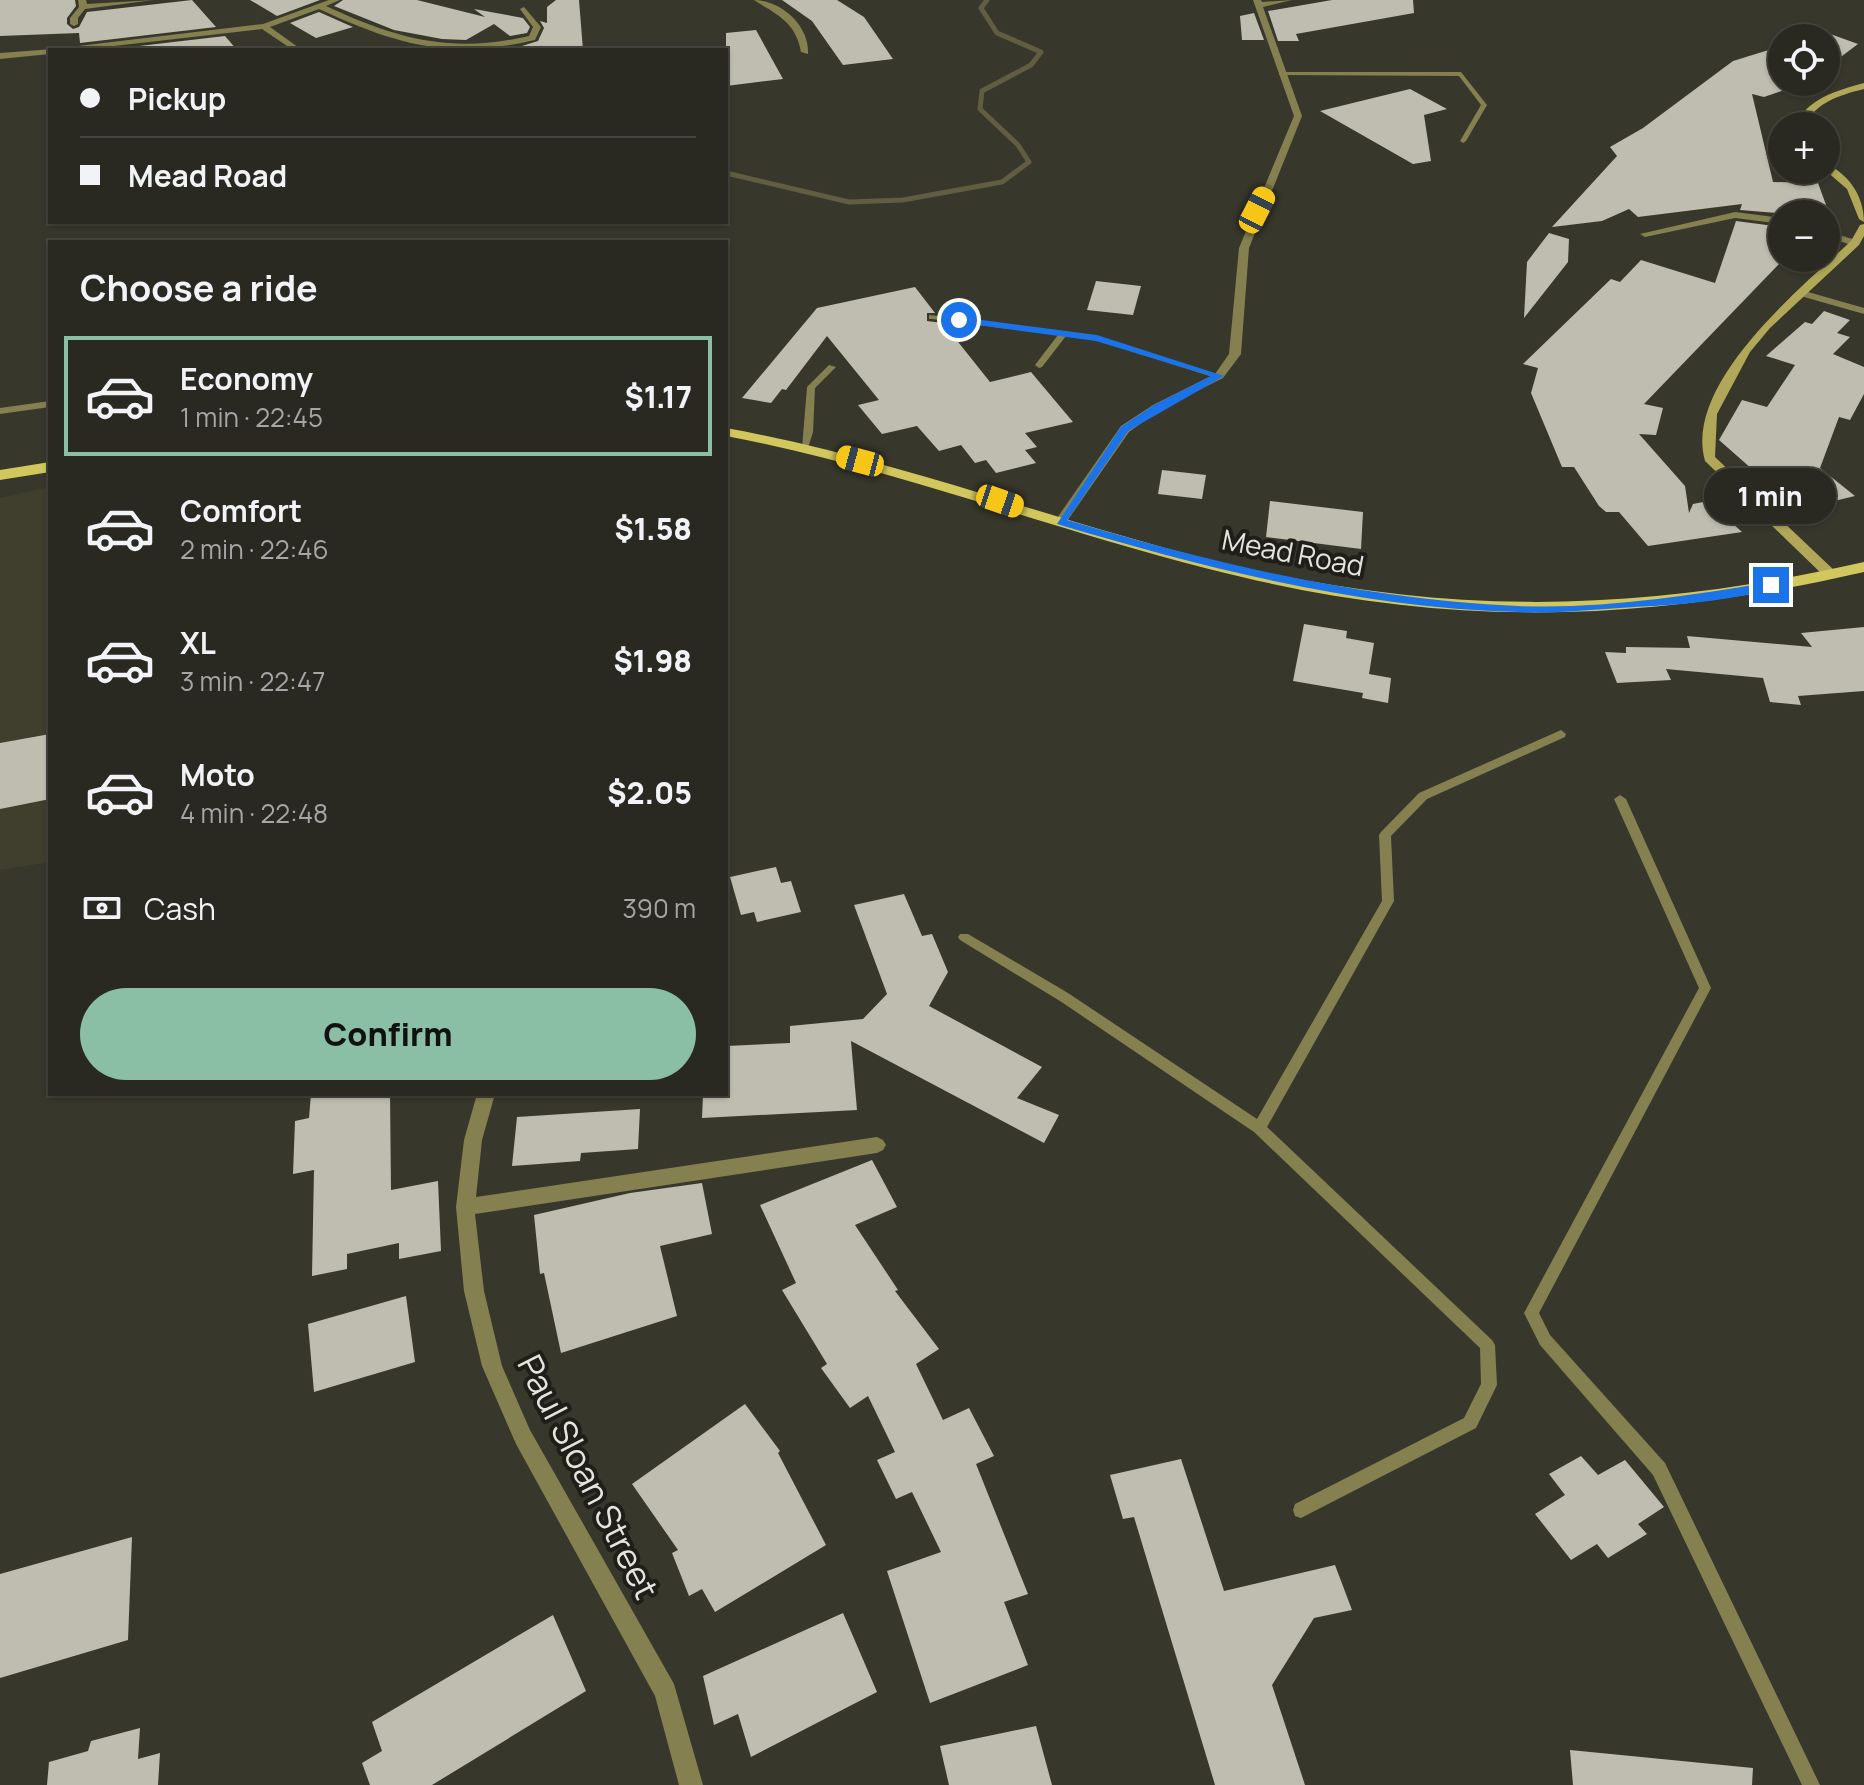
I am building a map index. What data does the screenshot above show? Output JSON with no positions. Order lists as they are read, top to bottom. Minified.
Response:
{"streets":{"main road":["Mead Road"],"street":["Paul Sloan Street"]},"page":{"map_buttons":["+","−"],"banner":["Pickup","Mead Road"],"heading":"Choose a ride","list":[{"name":"Economy","note":"1 min · 22:45","value":"$1.17"},{"name":"Comfort","note":"2 min · 22:46","value":"$1.58"},{"name":"XL","note":"3 min · 22:47","value":"$1.98"},{"name":"Moto","note":"4 min · 22:48","value":"$2.05"}],"bubble":"1 min","pay":["Cash","390 m"],"buttons":"Confirm"}}
